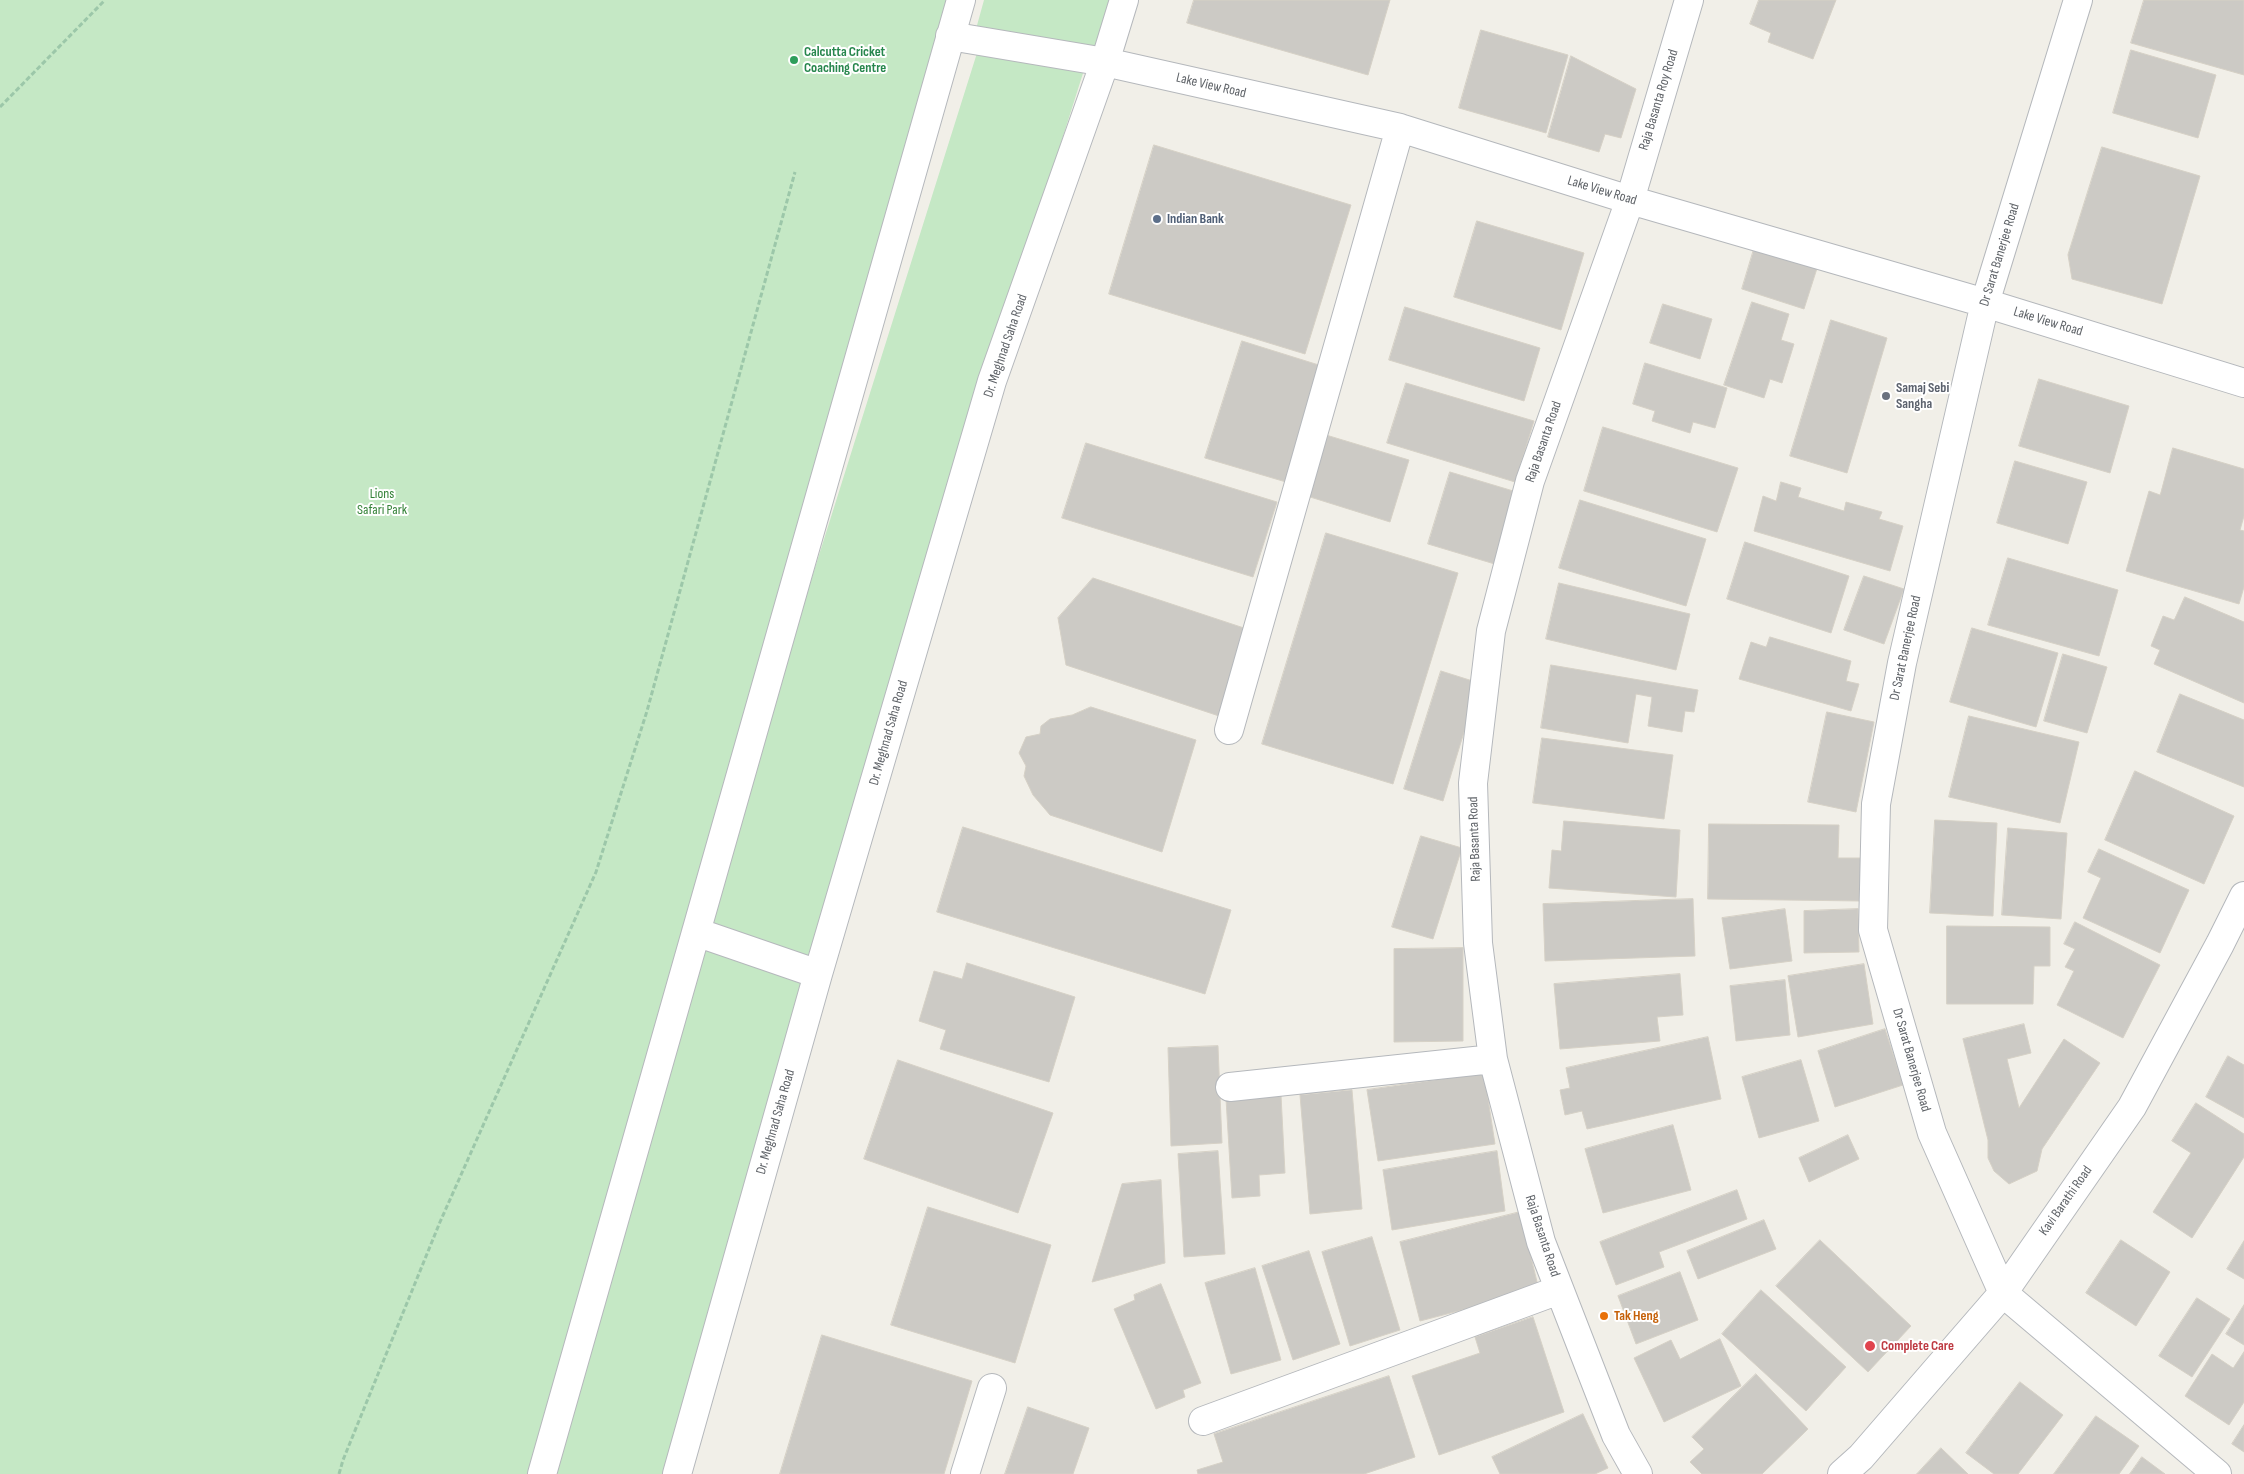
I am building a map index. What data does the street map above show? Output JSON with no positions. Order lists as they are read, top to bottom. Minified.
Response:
{"streets":{"street":["Lake View Road","Raja Basanta Roy Road","Dr Sarat Banerjee Road","Dr. Meghnad Saha Road","Raja Basanta Road","Kavi Barathi Road"]},"crossings":[["Lake View Road","Raja Basanta Roy Road"],["Lake View Road","Dr Sarat Banerjee Road"],["Lake View Road","Dr. Meghnad Saha Road"],["Lake View Road","Raja Basanta Road"],["Raja Basanta Roy Road","Raja Basanta Road"],["Dr Sarat Banerjee Road","Kavi Barathi Road"]],"parks":["Lions Safari Park"],"places":["Calcutta Cricket Coaching Centre","Indian Bank","Samaj Sebi Sangha","Tak Heng","Complete Care"]}
